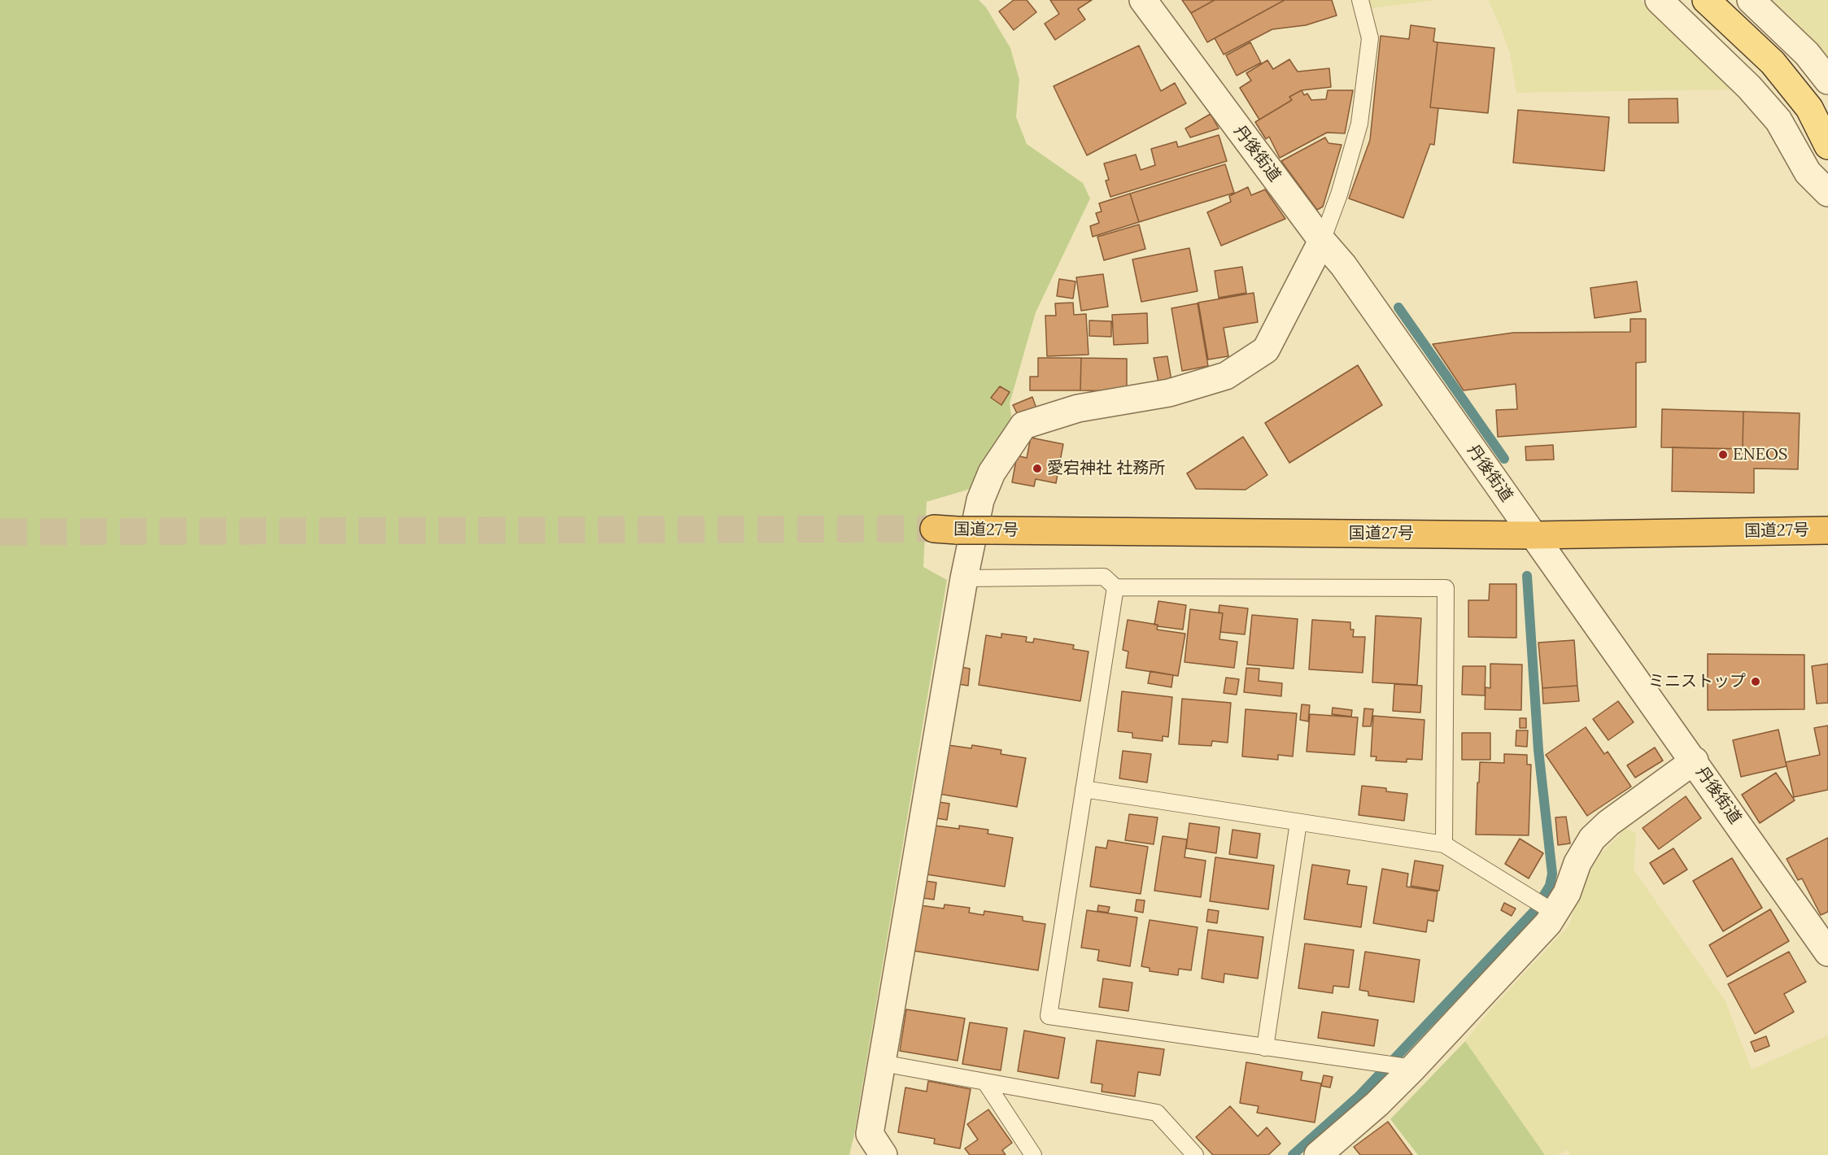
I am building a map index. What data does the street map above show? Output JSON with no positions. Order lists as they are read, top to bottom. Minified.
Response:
{"streets":{"highway":["国道27号"],"street":["丹後街道"]},"crossings":[["丹後街道","国道27号"]],"places":["ENEOS","愛宕神社 社務所","ミニストップ"]}
